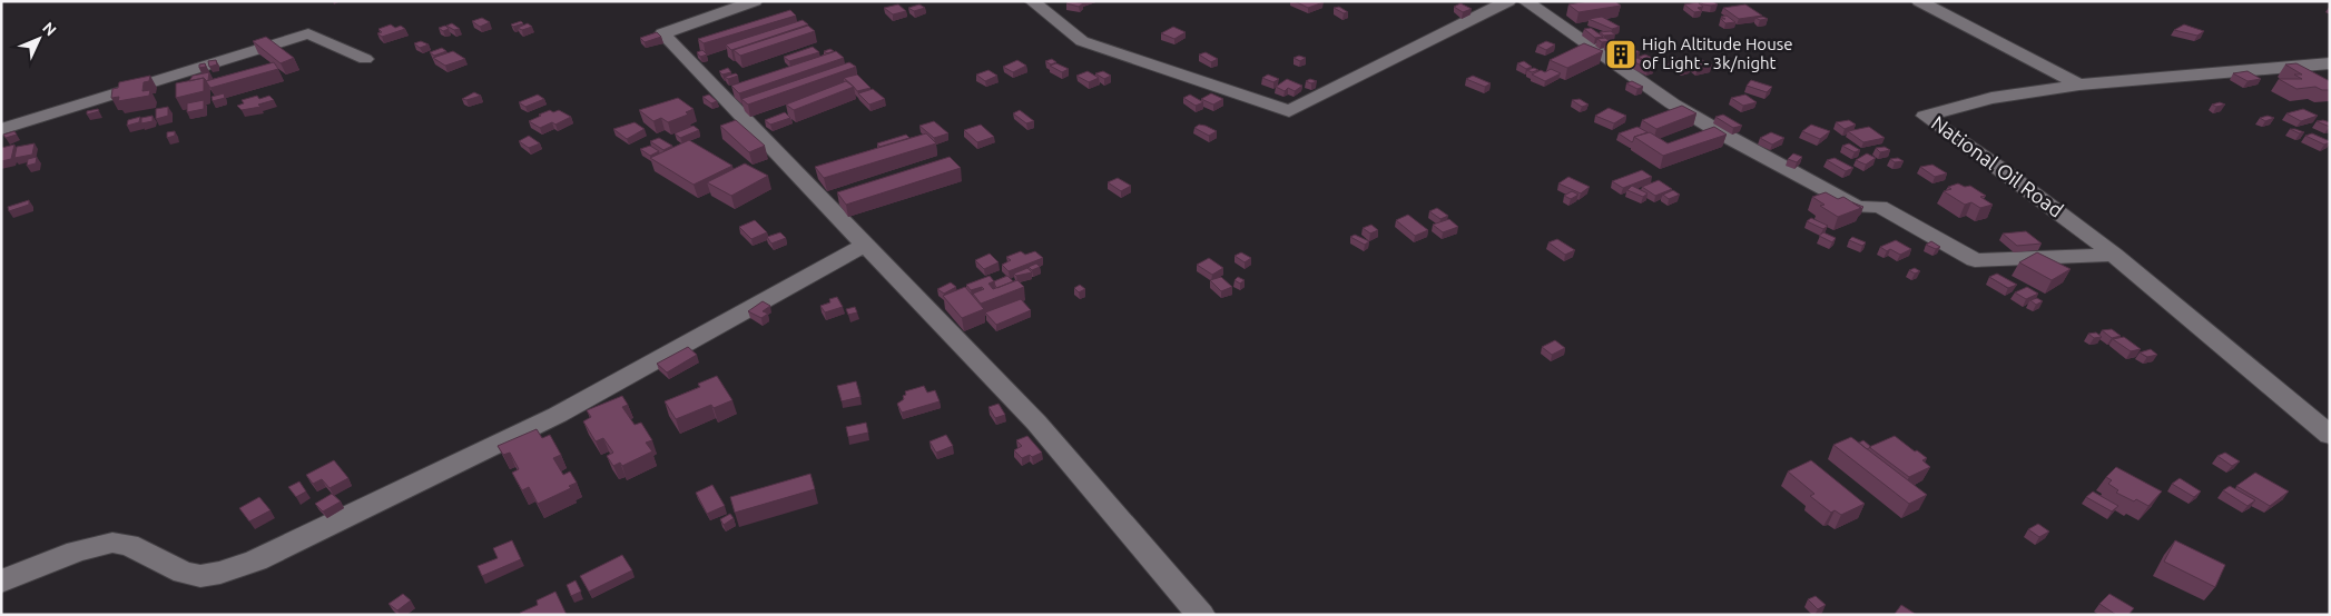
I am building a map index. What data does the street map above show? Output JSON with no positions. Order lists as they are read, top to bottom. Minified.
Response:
{"streets":{"street":["National Oil Road"]},"places":{"building":["High Altitude House of Light - 3k/night"]},"north":"top right"}
